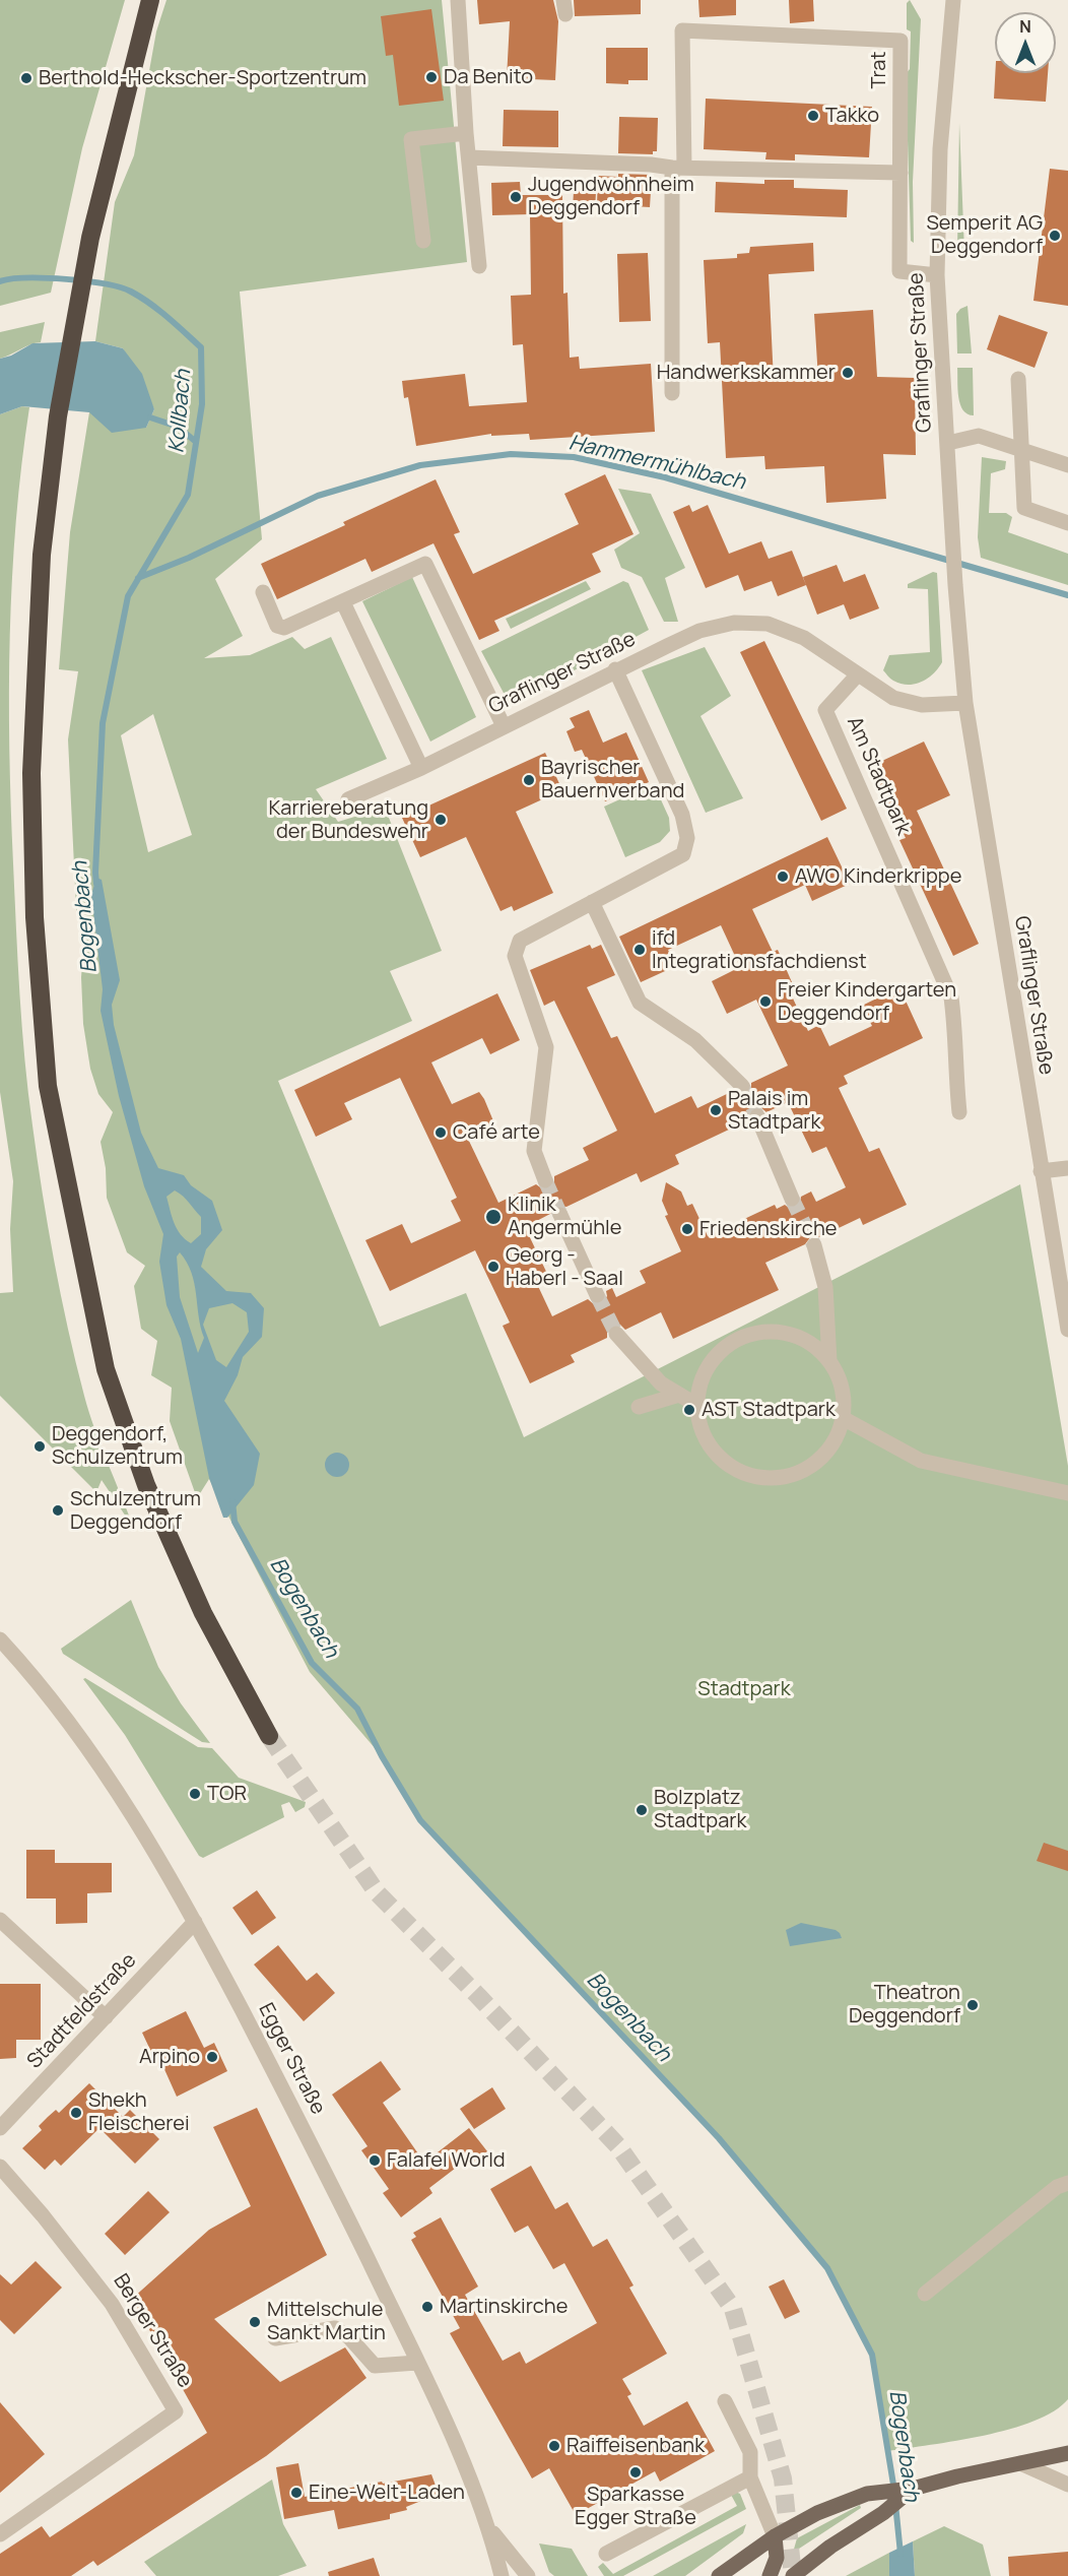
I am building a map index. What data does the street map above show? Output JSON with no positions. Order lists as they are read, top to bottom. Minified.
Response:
{"streets":{"street":["Trat","Graflinger Straße","Am Stadtpark","Stadtfeldstraße","Egger Straße","Berger Straße"]},"crossings":[["Trat","Graflinger Straße"],["Graflinger Straße","Am Stadtpark"],["Stadtfeldstraße","Egger Straße"]],"water":["Kollbach","Hammermühlbach","Bogenbach"],"parks":["Stadtpark"],"places":["Da Benito","Berthold-Heckscher-Sportzentrum","Takko","Jugendwohnheim Deggendorf","Semperit AG Deggendorf","Handwerkskammer","Bayrischer Bauernverband","Karriereberatung der Bundeswehr","AWO Kinderkrippe","ifd Integrationsfachdienst","Freier Kindergarten Deggendorf","Palais im Stadtpark","Café arte","Klinik Angermühle","Friedenskirche","Georg - Haberl - Saal","AST Stadtpark","Deggendorf, Schulzentrum","Schulzentrum Deggendorf","TOR","Bolzplatz Stadtpark","Theatron Deggendorf","Arpino","Shekh Fleischerei","Falafel World","Martinskirche","Mittelschule Sankt Martin","Raiffeisenbank","Sparkasse Egger Straße","Eine-Welt-Laden"],"north":"top"}
